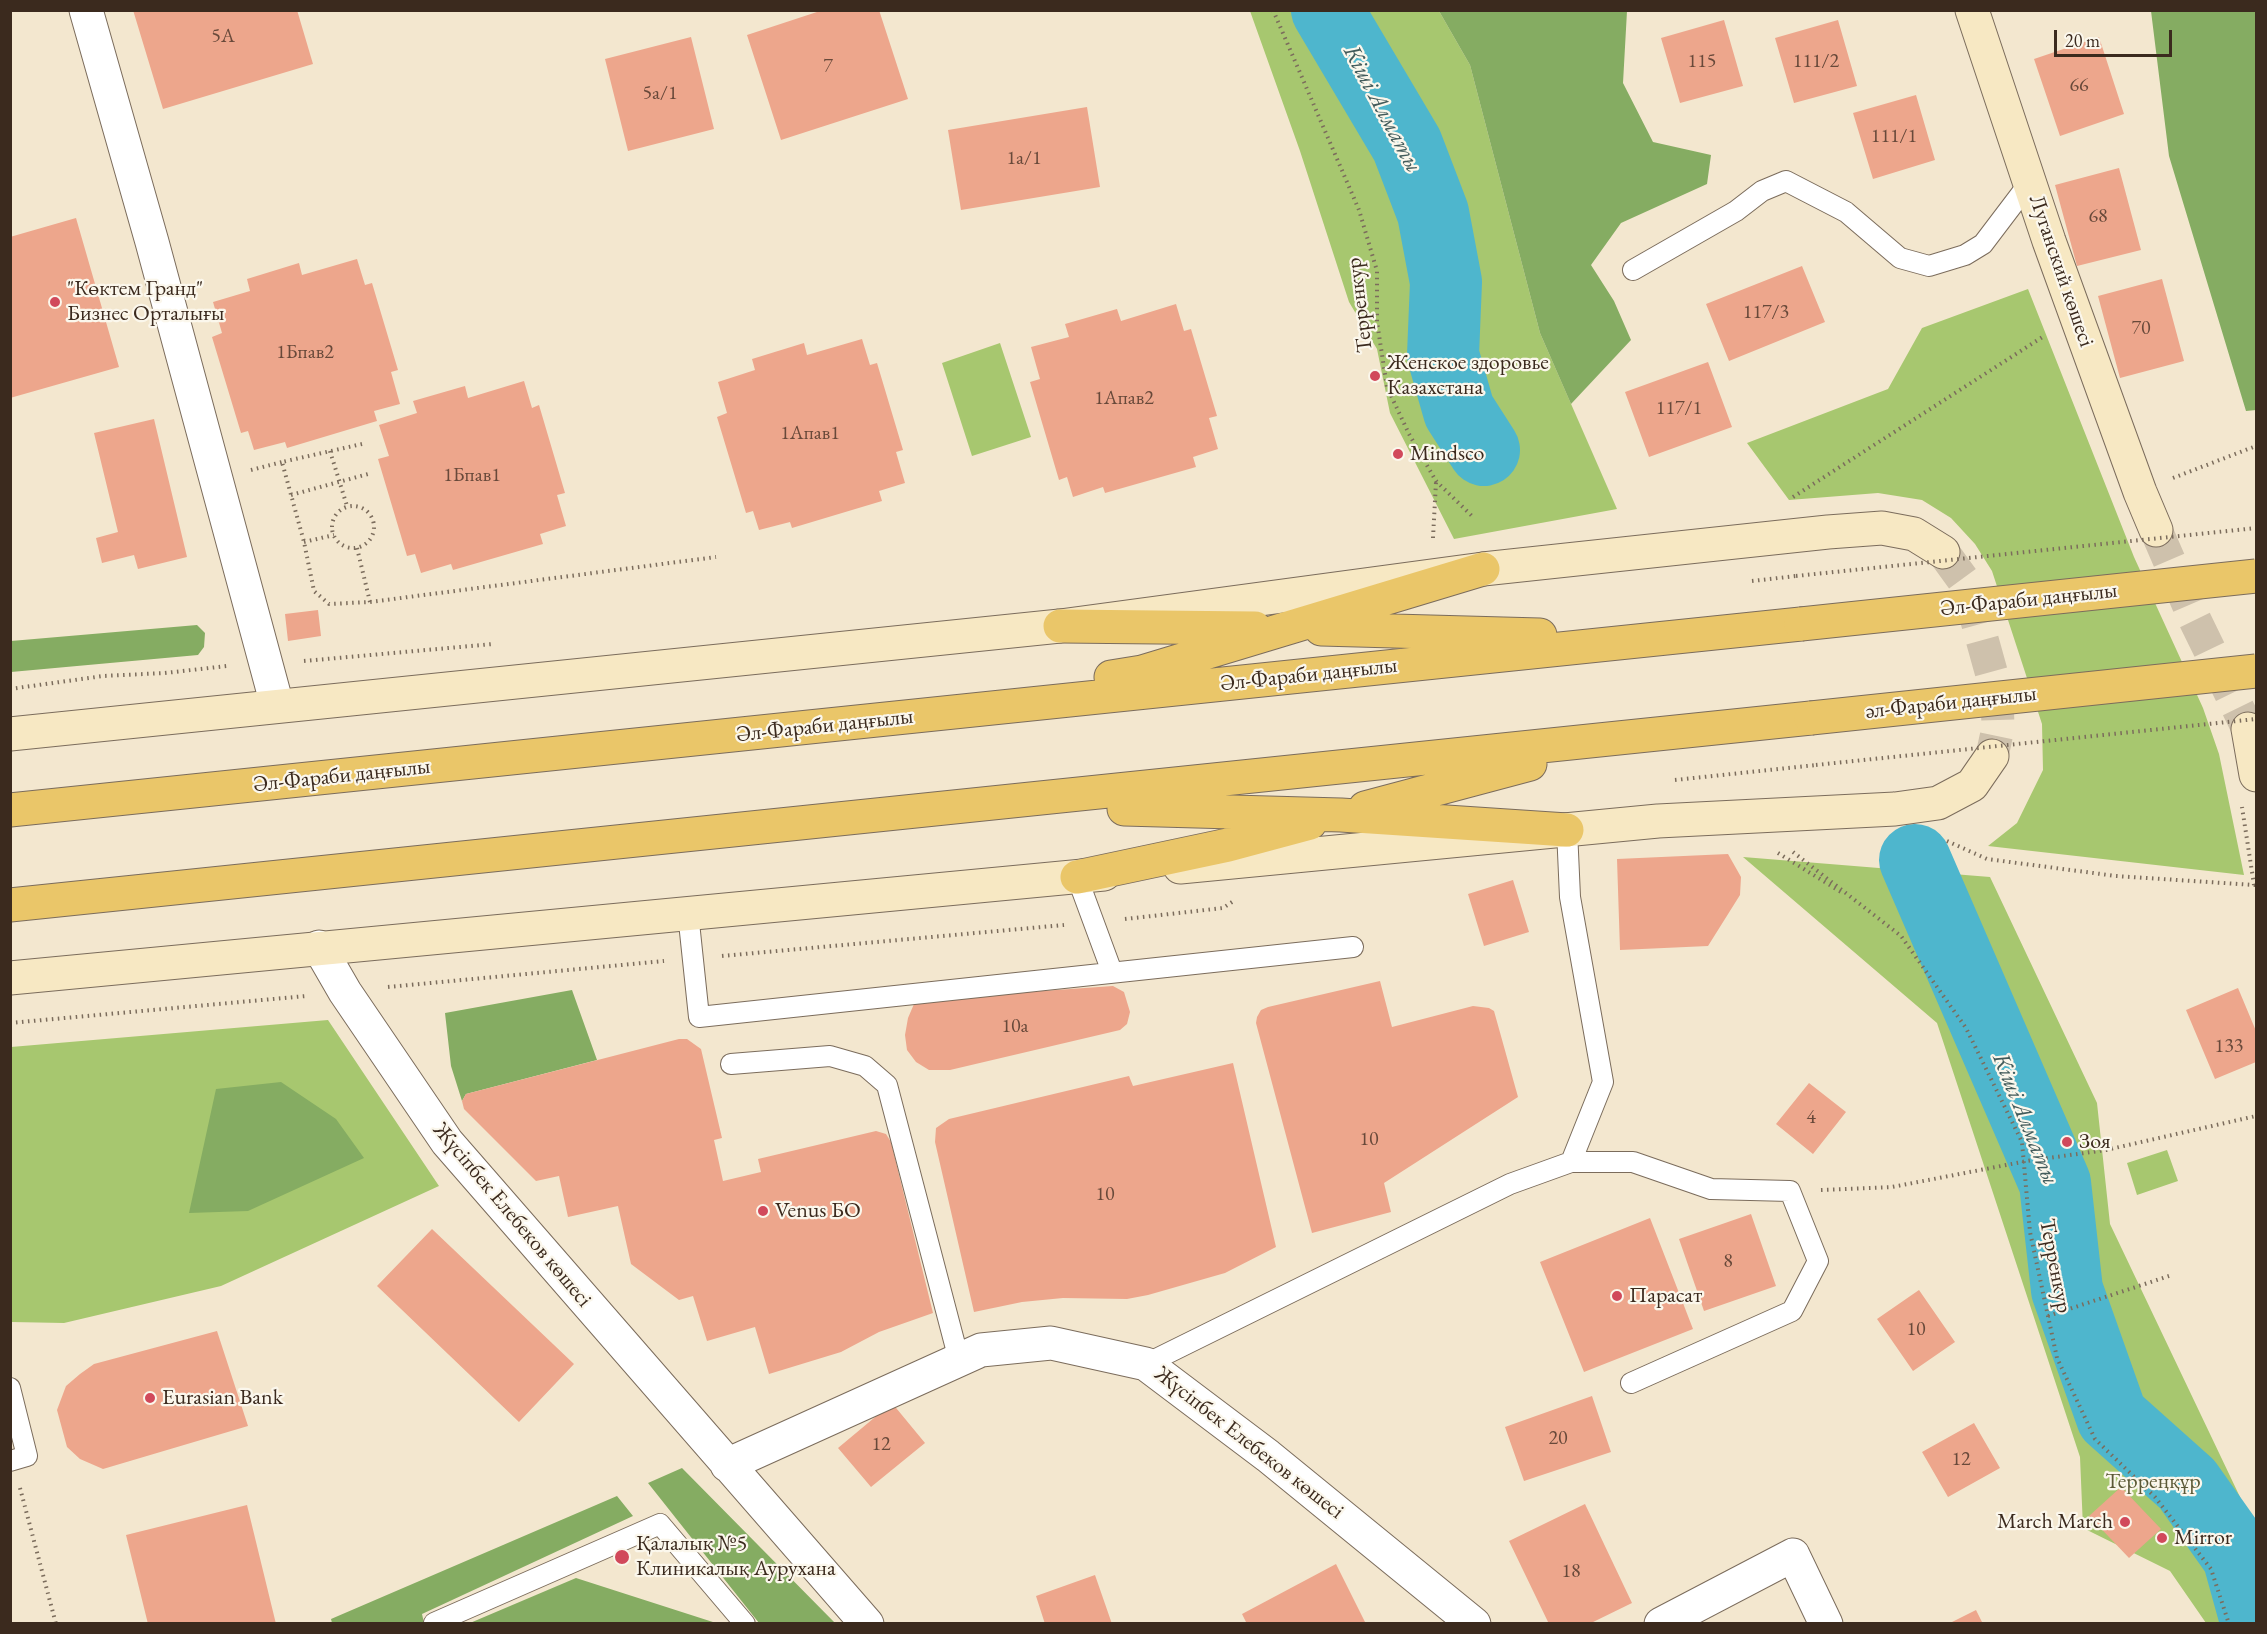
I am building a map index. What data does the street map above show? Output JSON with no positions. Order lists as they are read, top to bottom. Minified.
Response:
{"streets":{"main road":["Луганский көшесі","Әл-Фараби даңғылы","әл-Фараби даңғылы"],"street":["Жүсіпбек Елебеков көшесі"],"path":["Терренкур"]},"water":["Кіші Алматы"],"parks":["Терреңқұр"],"places":["\"Көктем Гранд\" Бизнес Орталығы","Женское здоровье Казахстана","Mindsco","Зоя","Venus БО","Парасат","Eurasian Bank","March March","Mirror","Қалалық №5 Клиникалық Аурухана"],"house_numbers":["5А","115","111/2","7","66","5а/1","111/1","1а/1","68","117/3","70","1Бпав2","1Апав2","117/1","1Апав1","1Бпав1","10а","133","4","10","10","8","10","20","12","12","18"],"scale_bar":"20 m"}
